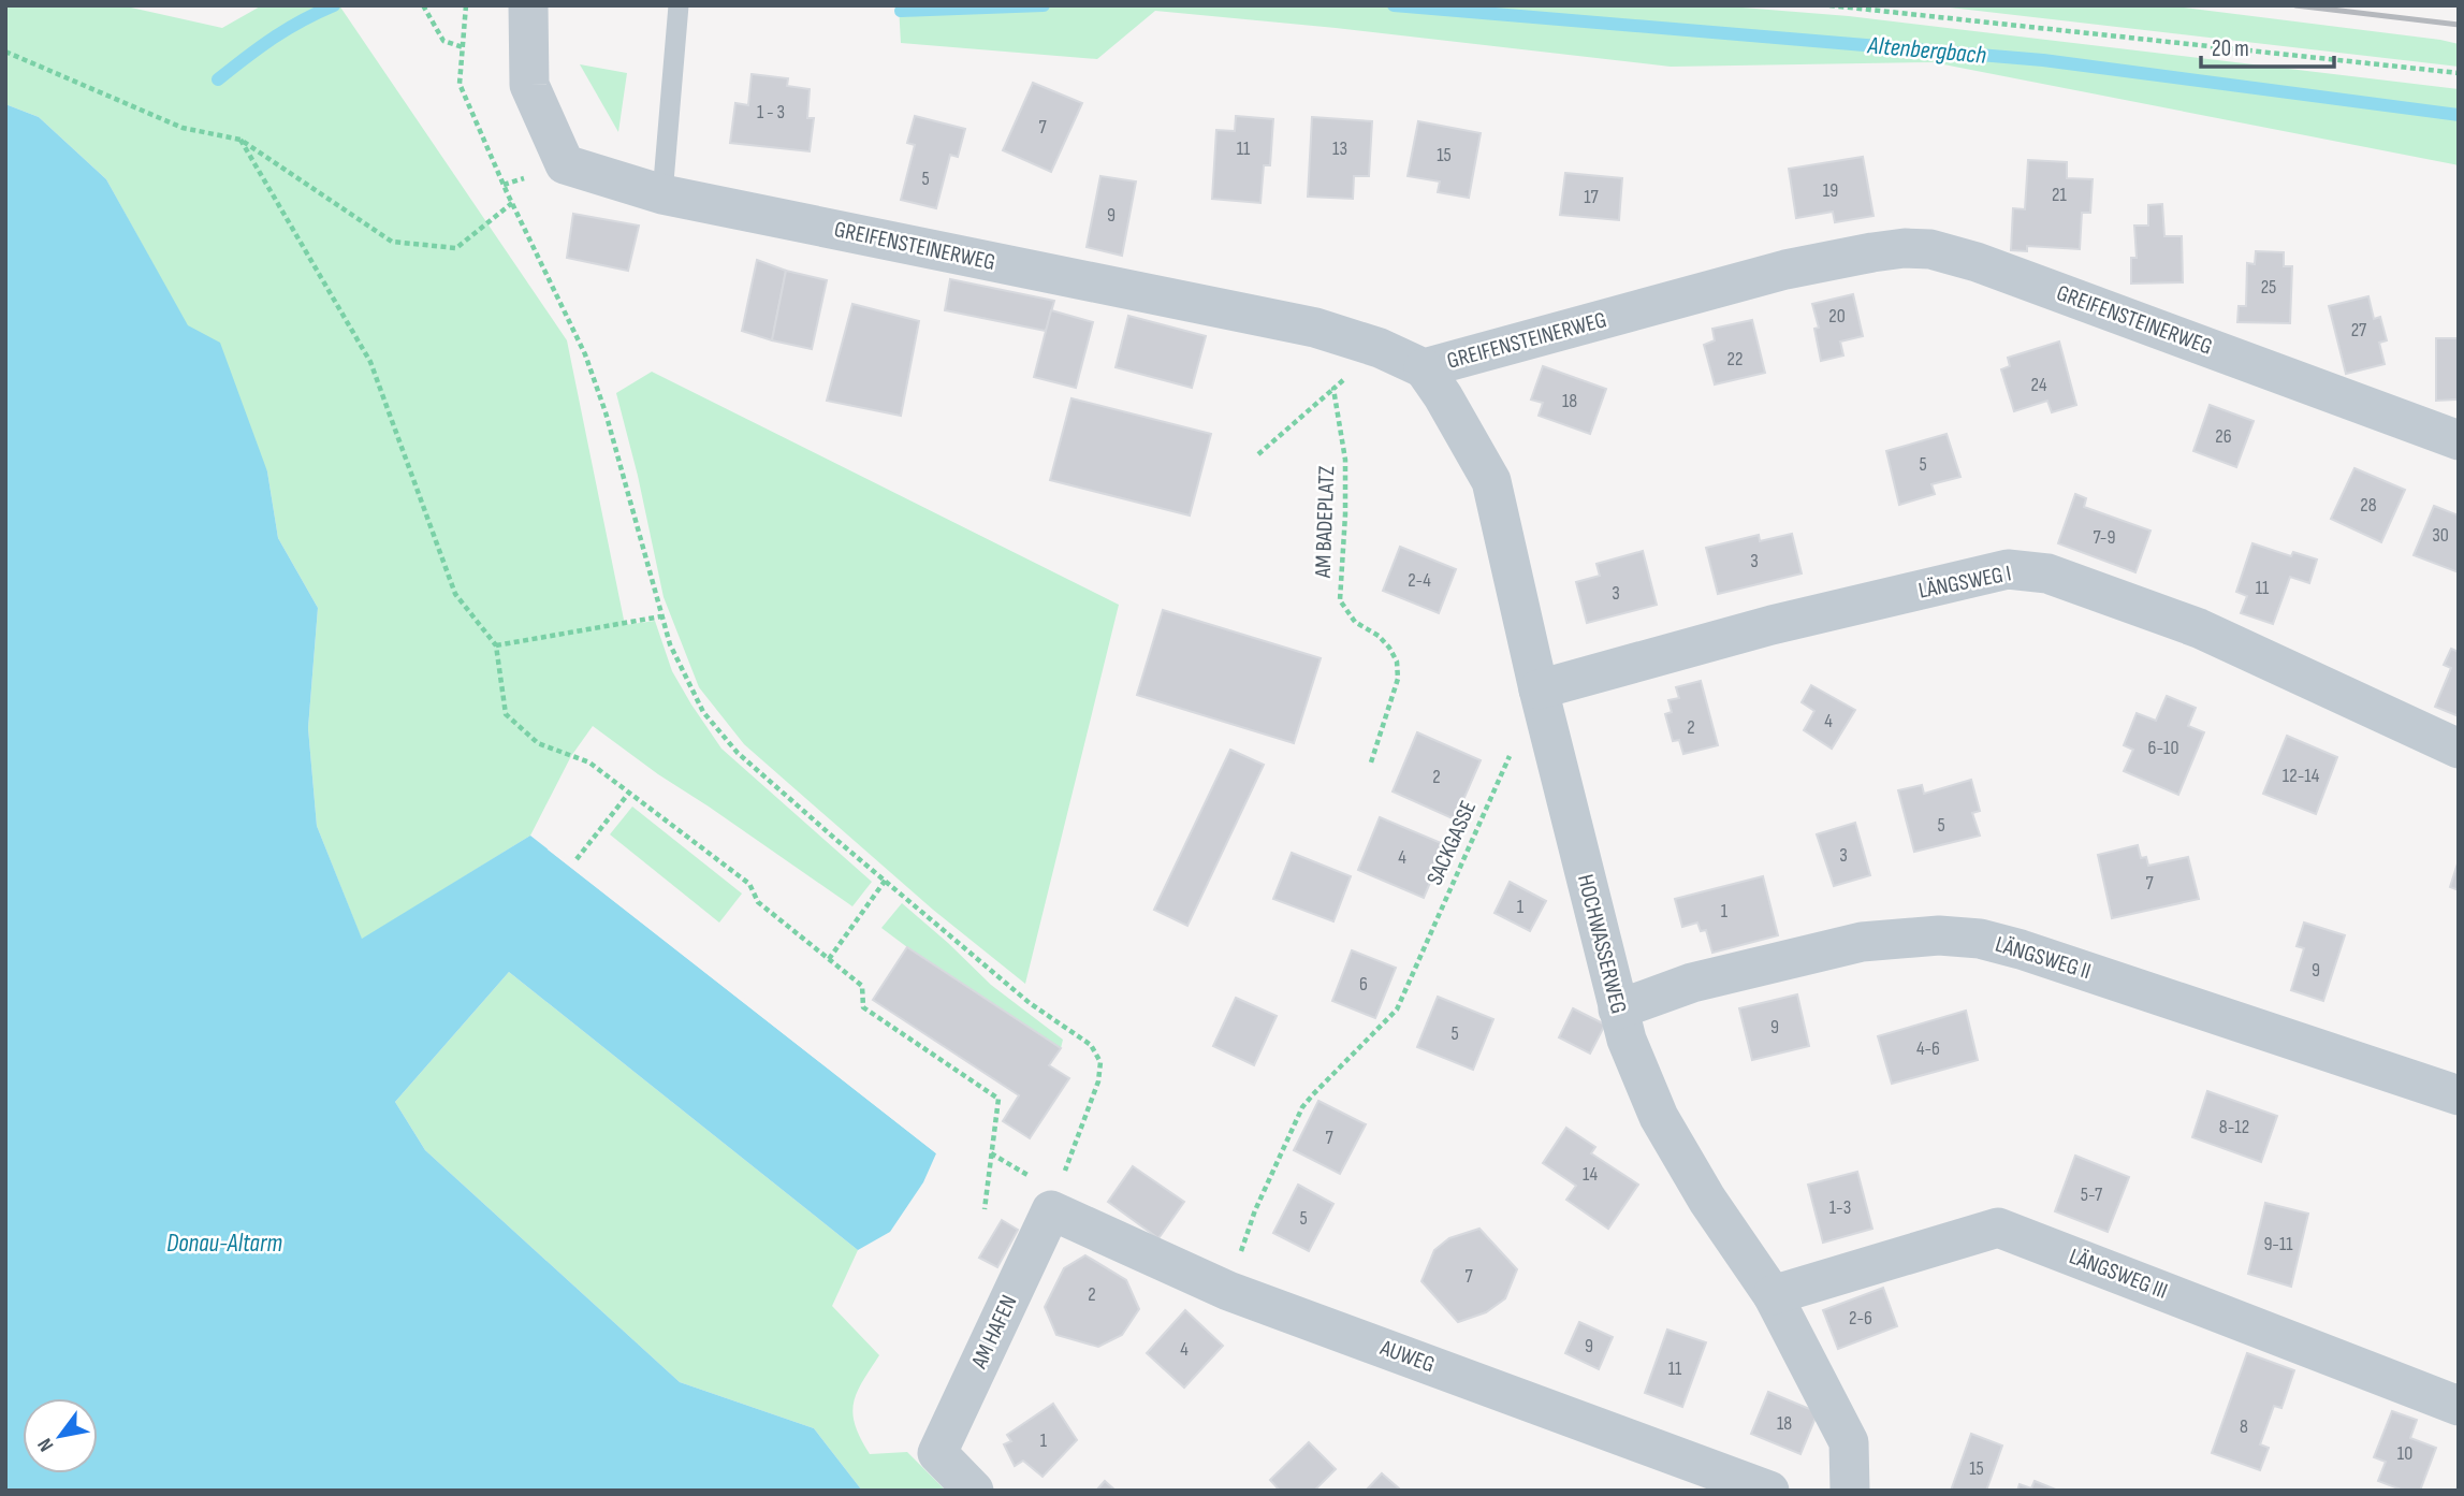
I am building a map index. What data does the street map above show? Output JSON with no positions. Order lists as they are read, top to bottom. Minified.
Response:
{"streets":{"street":["GREIFENSTEINERWEG","LÄNGSWEG I","HOCHWASSERWEG","LÄNGSWEG II","LÄNGSWEG III","AM HAFEN","AUWEG"],"path":["AM BADEPLATZ","SACKGASSE"]},"crossings":[["GREIFENSTEINERWEG","HOCHWASSERWEG"],["LÄNGSWEG I","SACKGASSE"],["LÄNGSWEG I","HOCHWASSERWEG"],["SACKGASSE","HOCHWASSERWEG"],["SACKGASSE","AUWEG"],["HOCHWASSERWEG","LÄNGSWEG II"],["HOCHWASSERWEG","LÄNGSWEG III"],["AM HAFEN","AUWEG"]],"water":["Altenbergbach","Donau-Altarm"],"house_numbers":["1 - 3","7","11","13","15","5","19","21","17","9","25","20","27","22","24","18","26","5","28","30","7-9","3","2-4","11","3","4","2","6-10","12-14","2","5","3","4","7","1","1","9","6","9","5","4-6","8-12","7","14","5-7","1-3","5","9-11","7","2","2-6","9","4","11","18","8","1","10","15"],"scale_bar":"20 m","north":"bottom left"}
